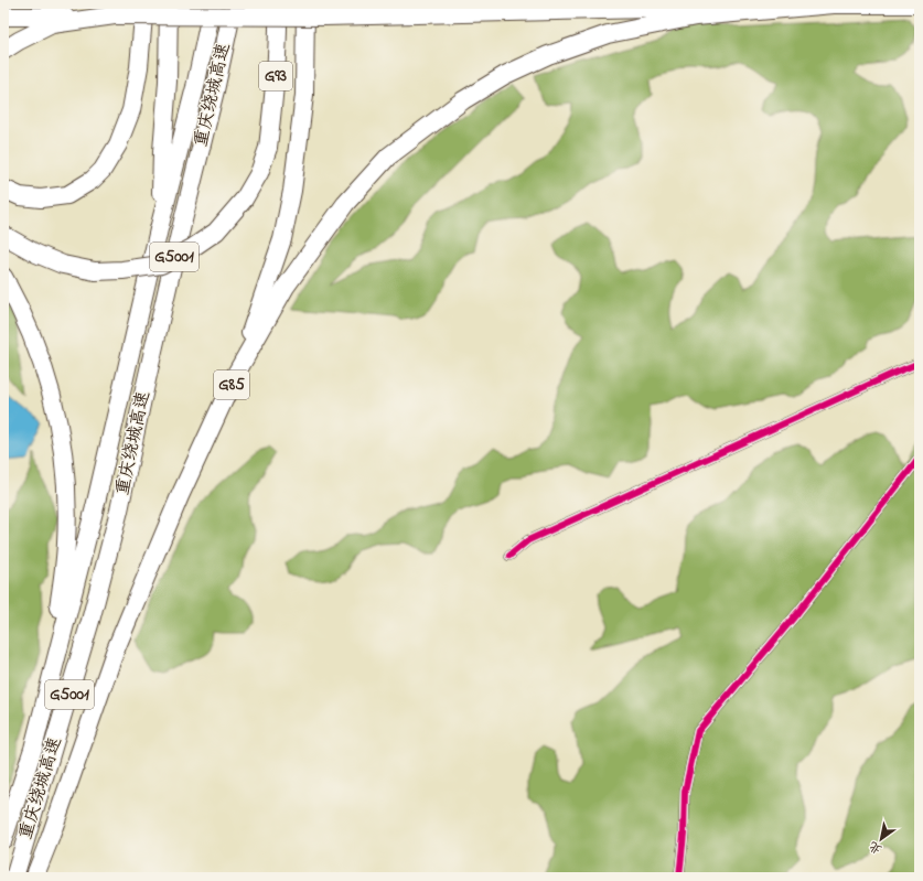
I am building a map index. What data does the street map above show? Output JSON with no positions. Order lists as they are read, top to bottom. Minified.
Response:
{"streets":{"highway":["G93","重庆绕城高速","G5001","G85"]},"north":"bottom left"}
